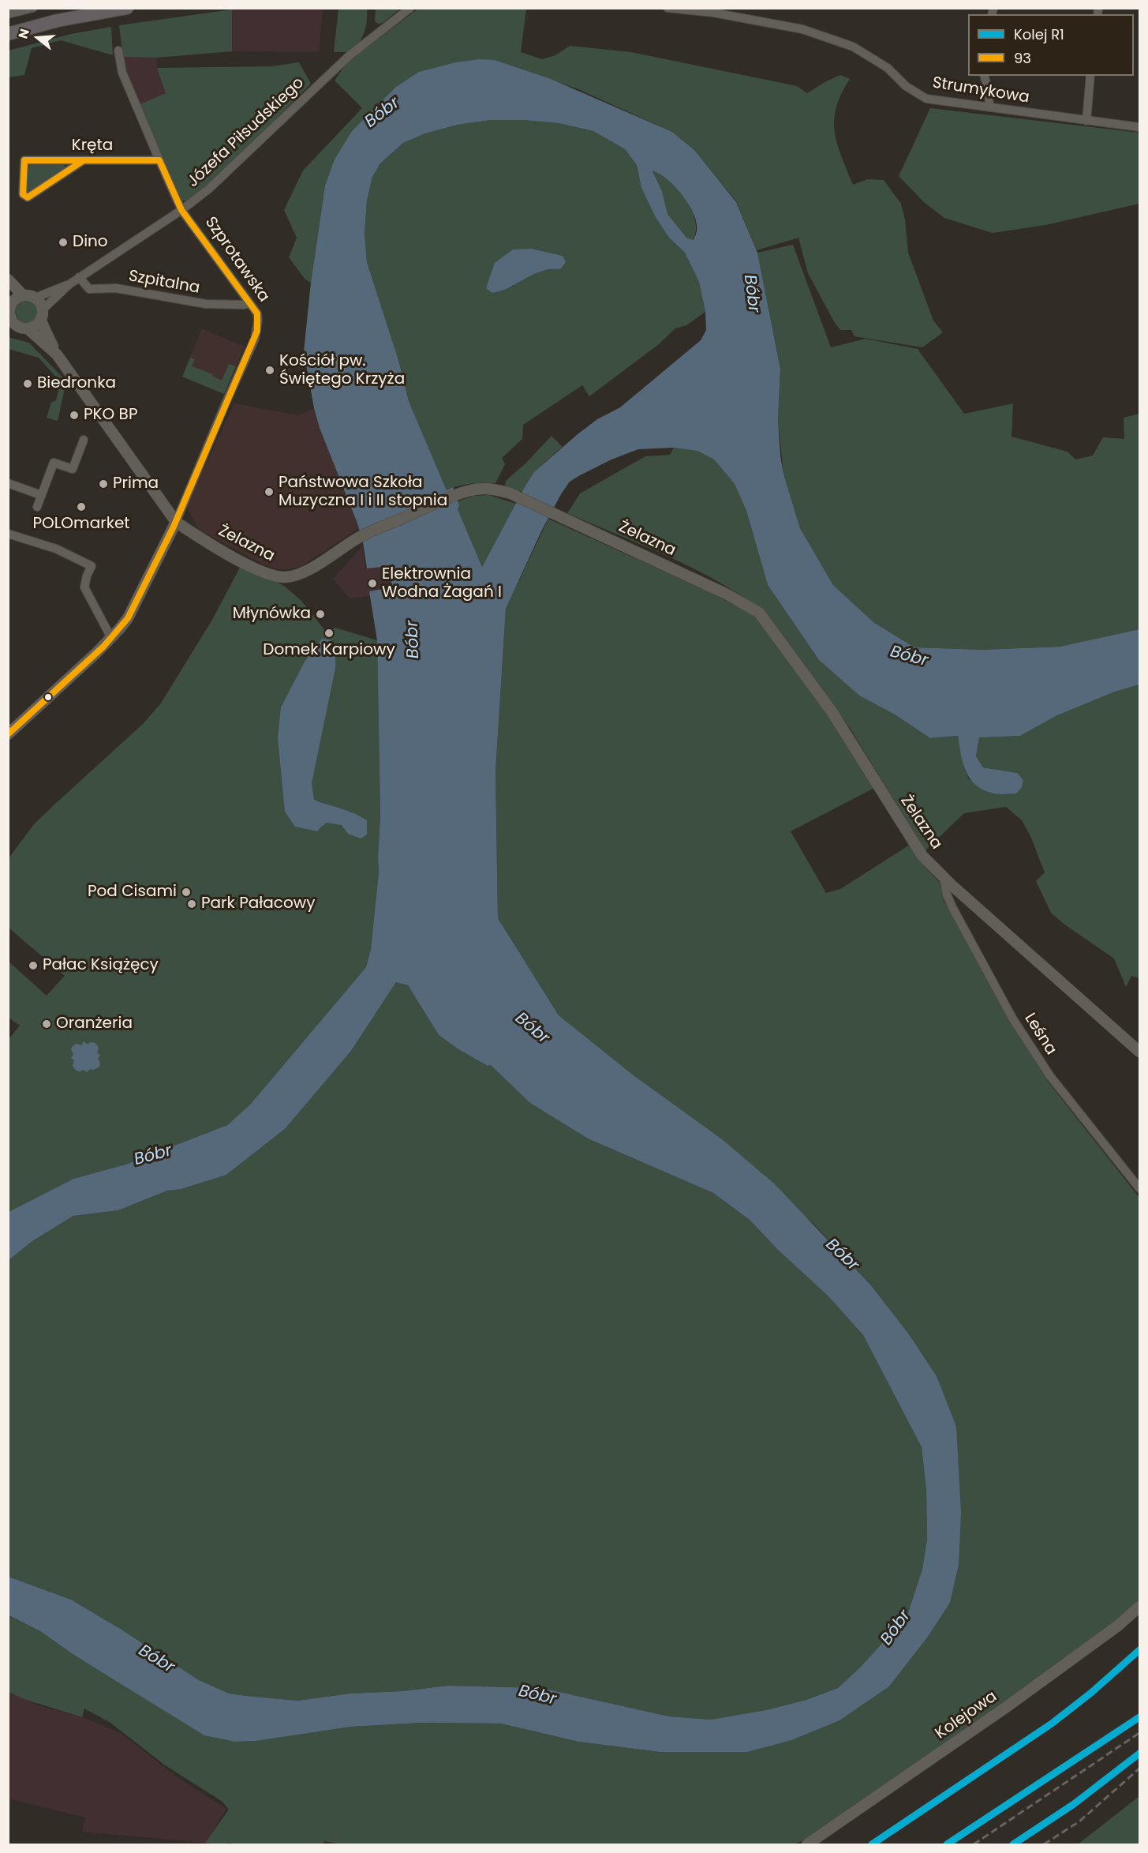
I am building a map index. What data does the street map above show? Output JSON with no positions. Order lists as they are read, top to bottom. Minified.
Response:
{"streets":{"street":["Strumykowa","Józefa Piłsudskiego","Kręta","Szprotawska","Szpitalna","Żelazna","Leśna","Kolejowa"]},"crossings":[["Józefa Piłsudskiego","Szprotawska"],["Józefa Piłsudskiego","Szpitalna"],["Szprotawska","Szpitalna"],["Szprotawska","Żelazna"],["Żelazna","Leśna"]],"water":["Bóbr"],"places":["Dino","Kościół pw. Świętego Krzyża","Biedronka","PKO BP","Prima","Państwowa Szkoła Muzyczna I i II stopnia","POLOmarket","Elektrownia Wodna Żagań I","Młynówka","Domek Karpiowy","Pod Cisami","Park Pałacowy","Pałac Książęcy","Oranżeria"],"lines":["transit line 93","rail line R1"],"legend":["Kolej R1","93"],"north":"left"}
